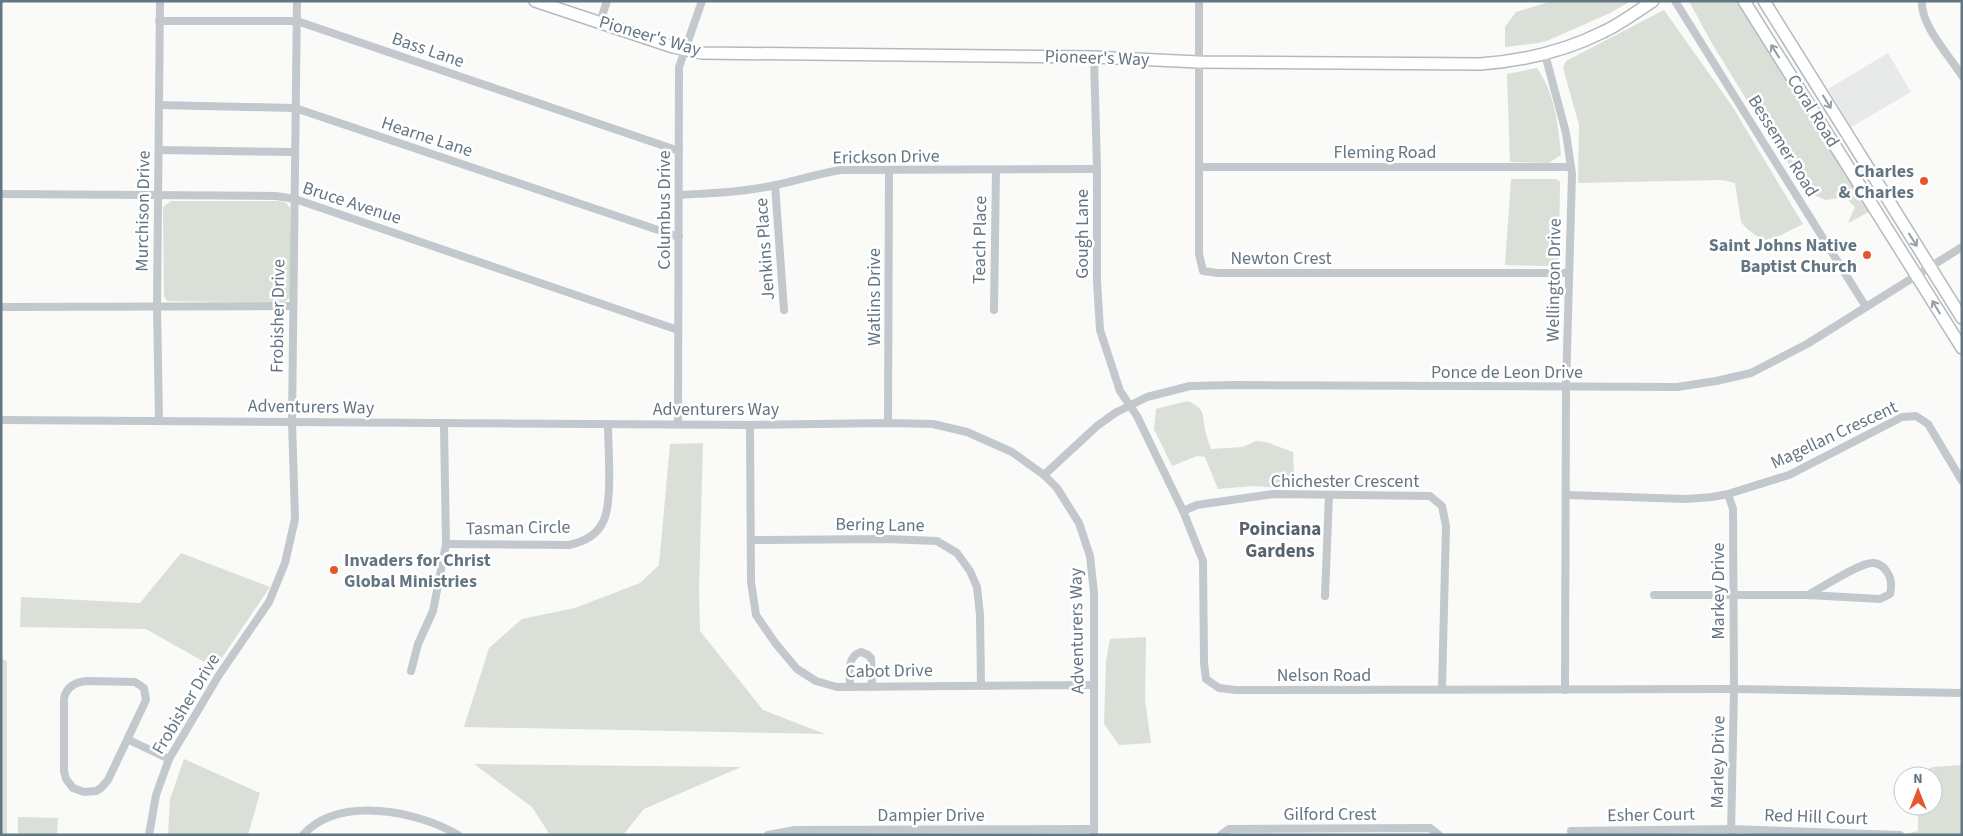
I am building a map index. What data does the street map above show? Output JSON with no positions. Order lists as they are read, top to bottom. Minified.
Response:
{"streets":{"main road":["Pioneer's Way","Coral Road"],"street":["Bass Lane","Hearne Lane","Bessemer Road","Fleming Road","Erickson Drive","Bruce Avenue","Columbus Drive","Murchison Drive","Gough Lane","Teach Place","Jenkins Place","Newton Crest","Wellington Drive","Watlins Drive","Frobisher Drive","Ponce de Leon Drive","Adventurers Way","Magellan Crescent","Chichester Crescent","Bering Lane","Tasman Circle","Markey Drive","Cabot Drive","Nelson Road","Marley Drive","Gilford Crest","Dampier Drive","Esher Court","Red Hill Court"]},"crossings":[["Pioneer's Way","Columbus Drive"],["Pioneer's Way","Gough Lane"],["Pioneer's Way","Newton Crest"],["Pioneer's Way","Wellington Drive"],["Bass Lane","Columbus Drive"],["Bass Lane","Murchison Drive"],["Bass Lane","Frobisher Drive"],["Coral Road","Ponce de Leon Drive"],["Hearne Lane","Columbus Drive"],["Hearne Lane","Murchison Drive"],["Hearne Lane","Frobisher Drive"],["Bessemer Road","Ponce de Leon Drive"],["Fleming Road","Newton Crest"],["Fleming Road","Wellington Drive"],["Erickson Drive","Columbus Drive"],["Erickson Drive","Gough Lane"],["Erickson Drive","Teach Place"],["Erickson Drive","Jenkins Place"],["Erickson Drive","Watlins Drive"],["Bruce Avenue","Columbus Drive"],["Bruce Avenue","Murchison Drive"],["Bruce Avenue","Frobisher Drive"],["Columbus Drive","Adventurers Way"],["Murchison Drive","Adventurers Way"],["Gough Lane","Ponce de Leon Drive"],["Gough Lane","Nelson Road"],["Newton Crest","Wellington Drive"],["Wellington Drive","Ponce de Leon Drive"],["Wellington Drive","Magellan Crescent"],["Wellington Drive","Nelson Road"],["Watlins Drive","Adventurers Way"],["Frobisher Drive","Adventurers Way"],["Ponce de Leon Drive","Adventurers Way"],["Ponce de Leon Drive","Nelson Road"],["Adventurers Way","Tasman Circle"],["Adventurers Way","Cabot Drive"],["Adventurers Way","Dampier Drive"],["Magellan Crescent","Markey Drive"],["Chichester Crescent","Nelson Road"],["Bering Lane","Cabot Drive"],["Markey Drive","Nelson Road"],["Markey Drive","Marley Drive"],["Nelson Road","Marley Drive"],["Marley Drive","Esher Court"],["Marley Drive","Red Hill Court"],["Esher Court","Red Hill Court"]],"districts":["Poinciana Gardens"],"places":["Charles & Charles","Saint Johns Native Baptist Church","Invaders for Christ Global Ministries"],"north":"top"}
